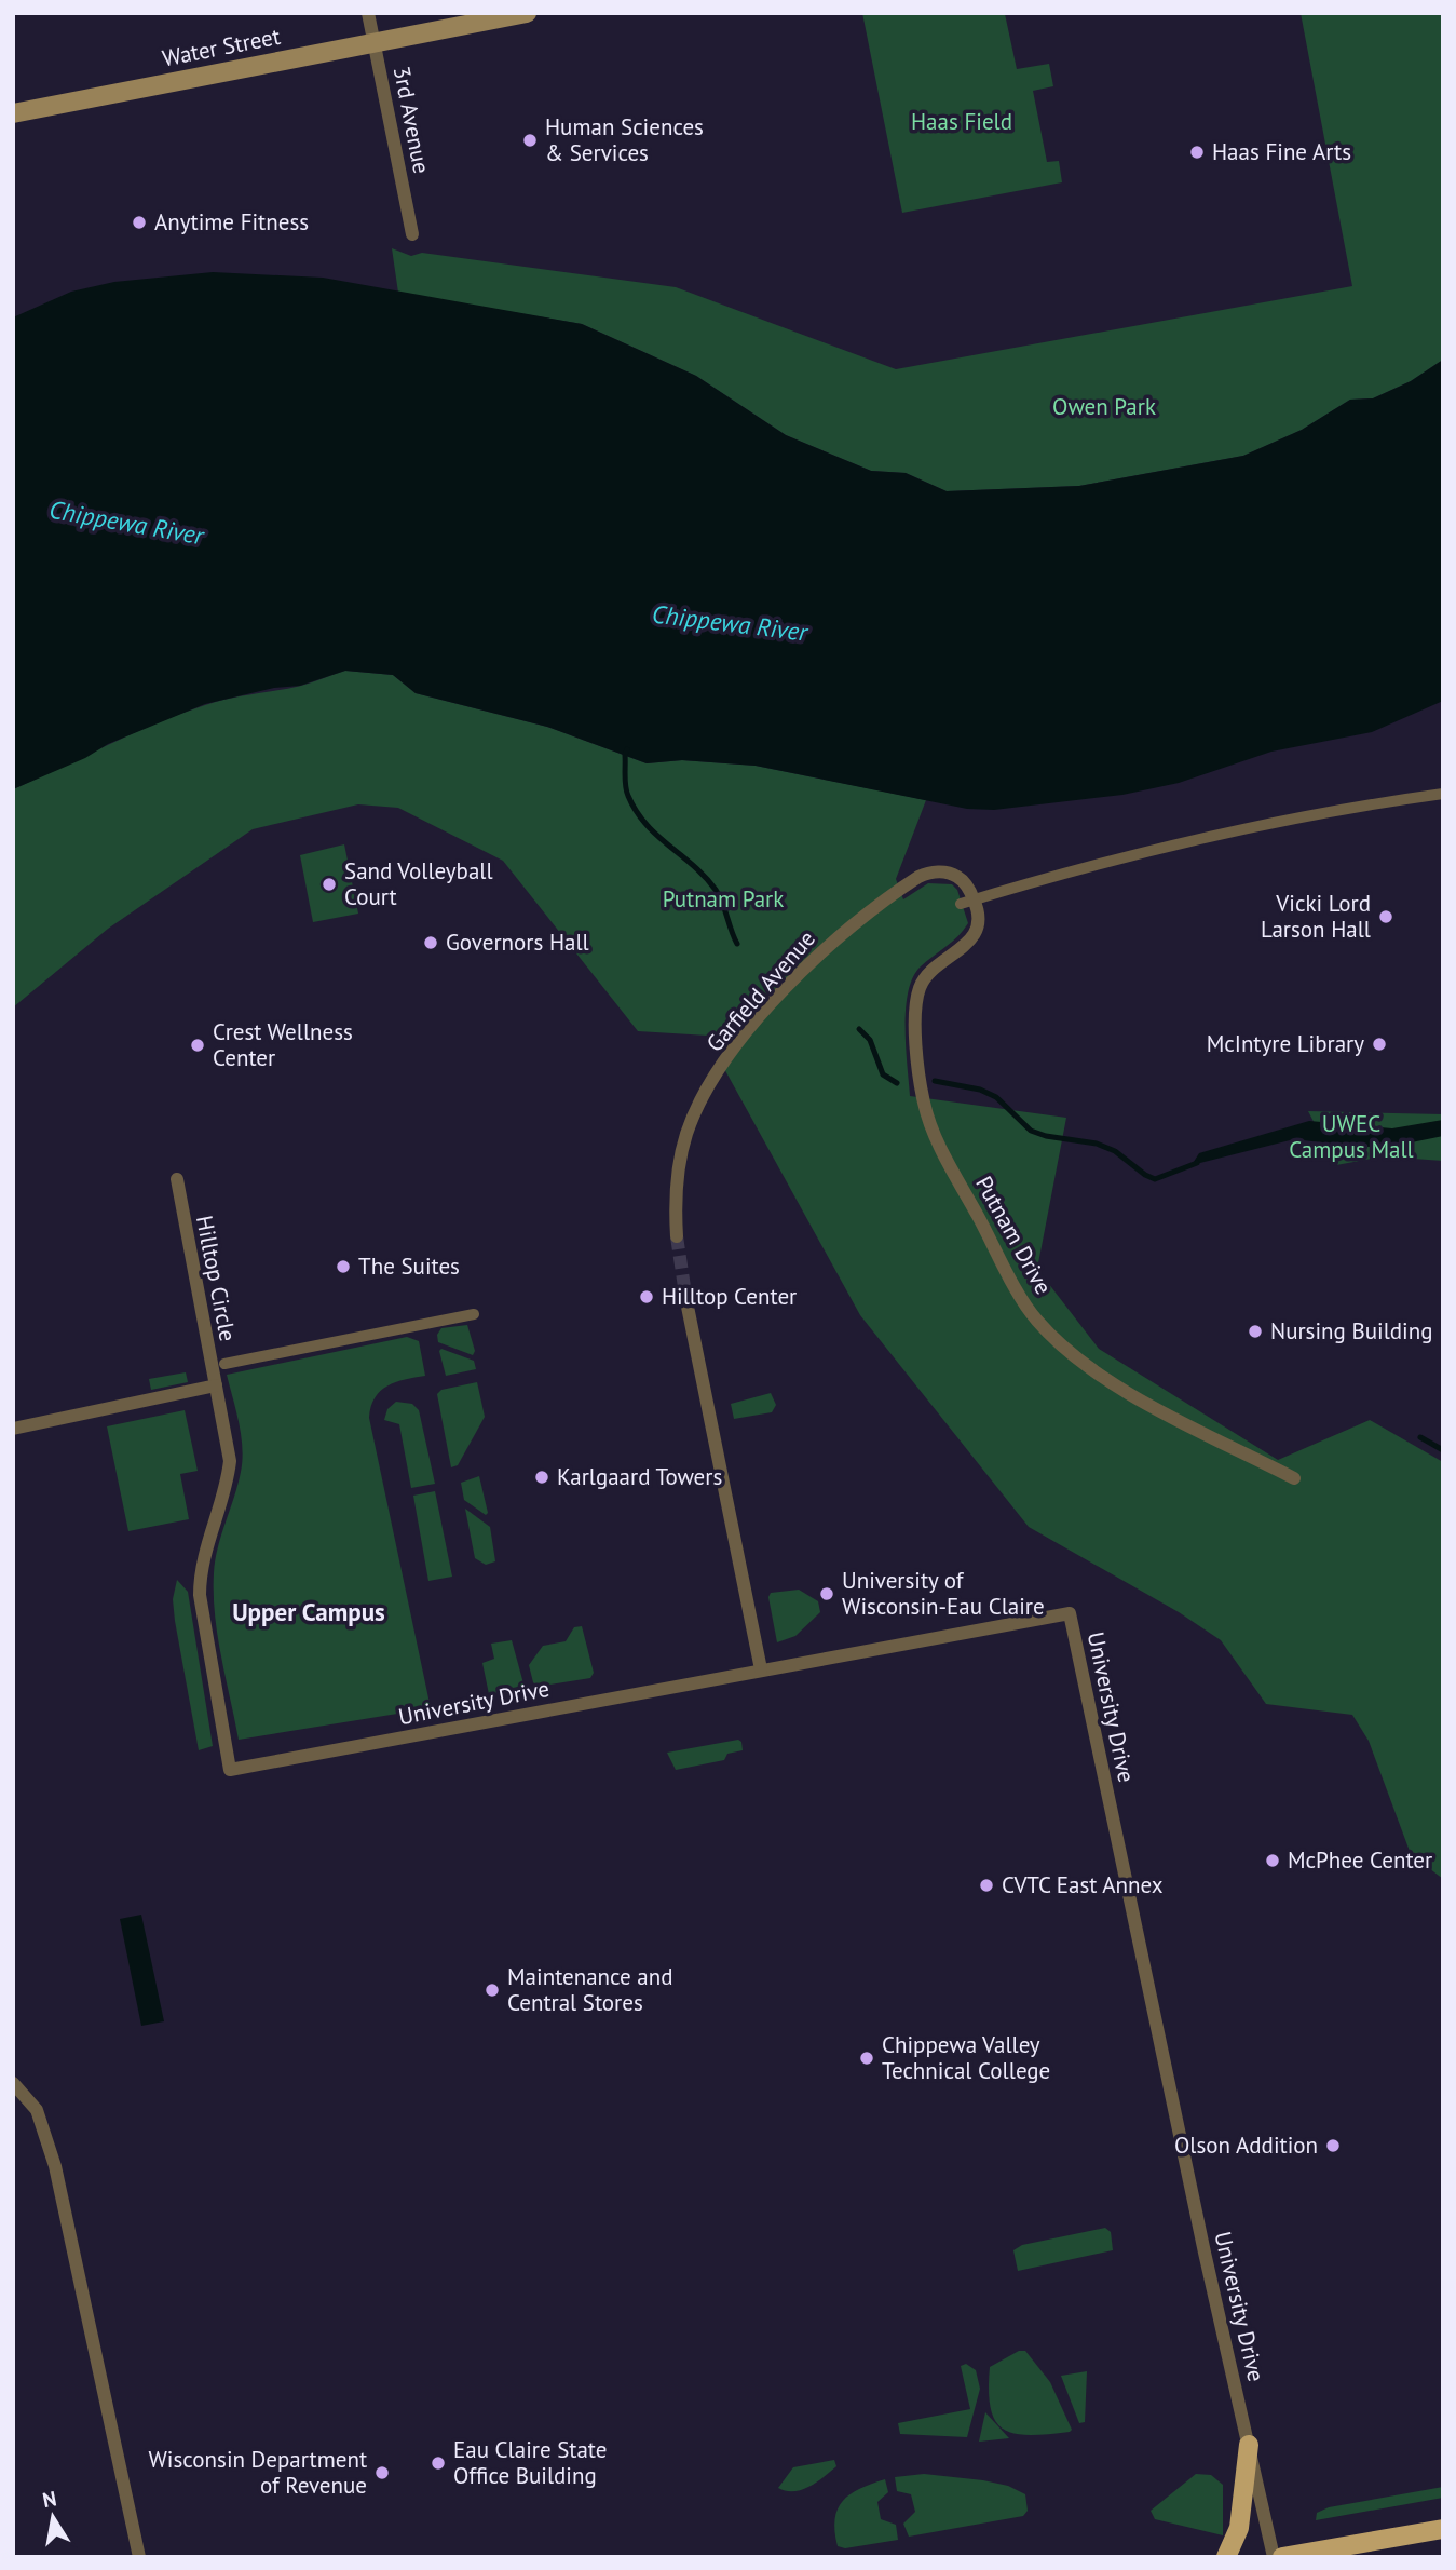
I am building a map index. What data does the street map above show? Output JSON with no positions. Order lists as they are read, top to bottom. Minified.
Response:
{"streets":{"main road":["Water Street"],"street":["3rd Avenue","Garfield Avenue","Putnam Drive","Hilltop Circle","University Drive"]},"crossings":[["Water Street","3rd Avenue"],["Garfield Avenue","Putnam Drive"],["Hilltop Circle","University Drive"]],"districts":["Upper Campus"],"water":["Chippewa River"],"parks":["Haas Field","Owen Park","Putnam Park","UWEC Campus Mall"],"places":["Human Sciences & Services","Haas Fine Arts","Anytime Fitness","Sand Volleyball Court","Vicki Lord Larson Hall","Governors Hall","McIntyre Library","Crest Wellness Center","The Suites","Hilltop Center","Nursing Building","Karlgaard Towers","University of Wisconsin-Eau Claire","McPhee Center","CVTC East Annex","Maintenance and Central Stores","Chippewa Valley Technical College","Olson Addition","Eau Claire State Office Building","Wisconsin Department of Revenue"],"north":"top"}
